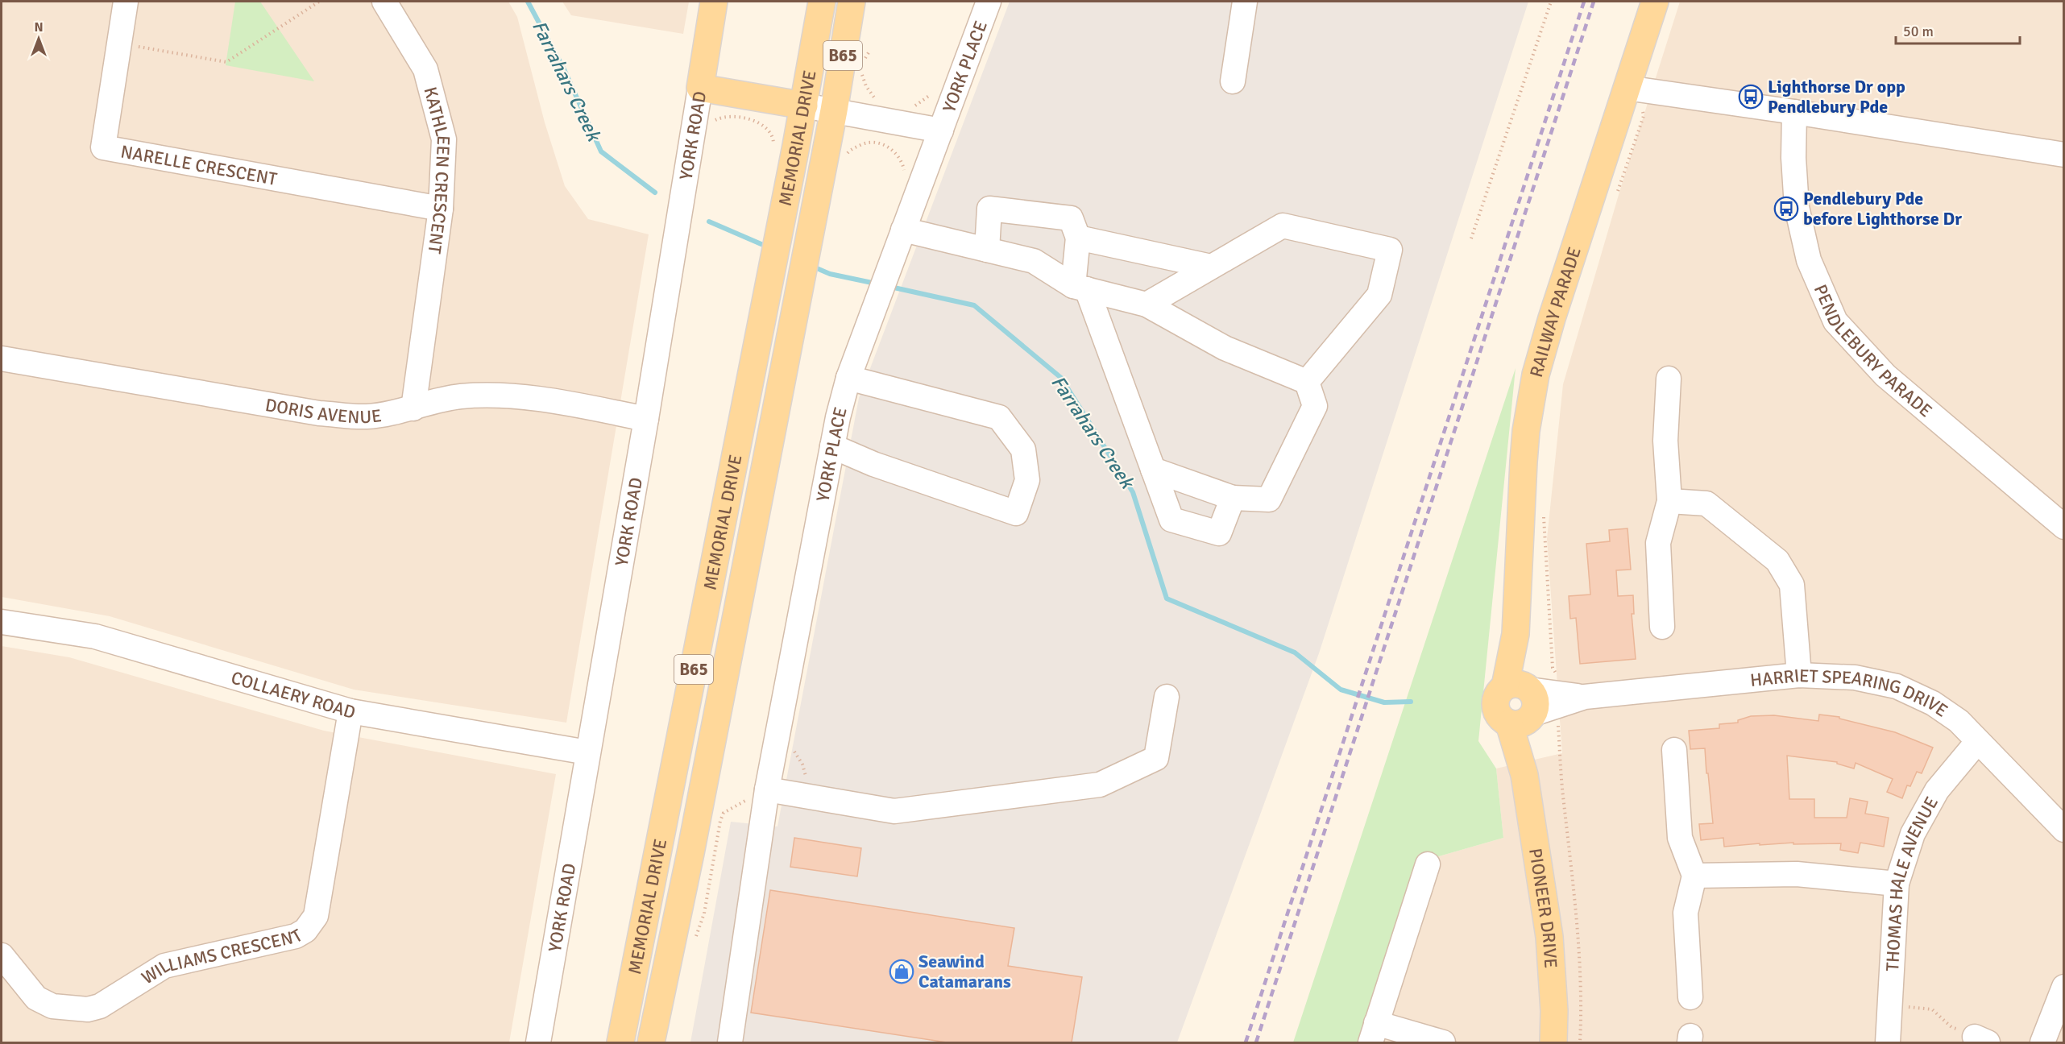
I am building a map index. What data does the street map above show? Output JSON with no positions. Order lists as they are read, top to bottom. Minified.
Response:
{"streets":{"main road":["B65","YORK PLACE","YORK ROAD","MEMORIAL DRIVE","RAILWAY PARADE","PIONEER DRIVE"],"street":["NARELLE CRESCENT","KATHLEEN CRESCENT","PENDLEBURY PARADE","DORIS AVENUE","COLLAERY ROAD","HARRIET SPEARING DRIVE","THOMAS HALE AVENUE","WILLIAMS CRESCENT"]},"crossings":[["YORK PLACE","YORK ROAD"],["YORK PLACE","MEMORIAL DRIVE"],["YORK ROAD","DORIS AVENUE"],["YORK ROAD","COLLAERY ROAD"],["NARELLE CRESCENT","KATHLEEN CRESCENT"],["KATHLEEN CRESCENT","DORIS AVENUE"],["RAILWAY PARADE","PIONEER DRIVE"],["COLLAERY ROAD","WILLIAMS CRESCENT"],["HARRIET SPEARING DRIVE","THOMAS HALE AVENUE"],["HARRIET SPEARING DRIVE","PIONEER DRIVE"]],"water":["Farrahars Creek"],"places":{"bus stop":["Lighthorse Dr opp Pendlebury Pde","Pendlebury Pde before Lighthorse Dr"],"shop":["Seawind Catamarans"]},"scale_bar":"50 m","north":"top"}
